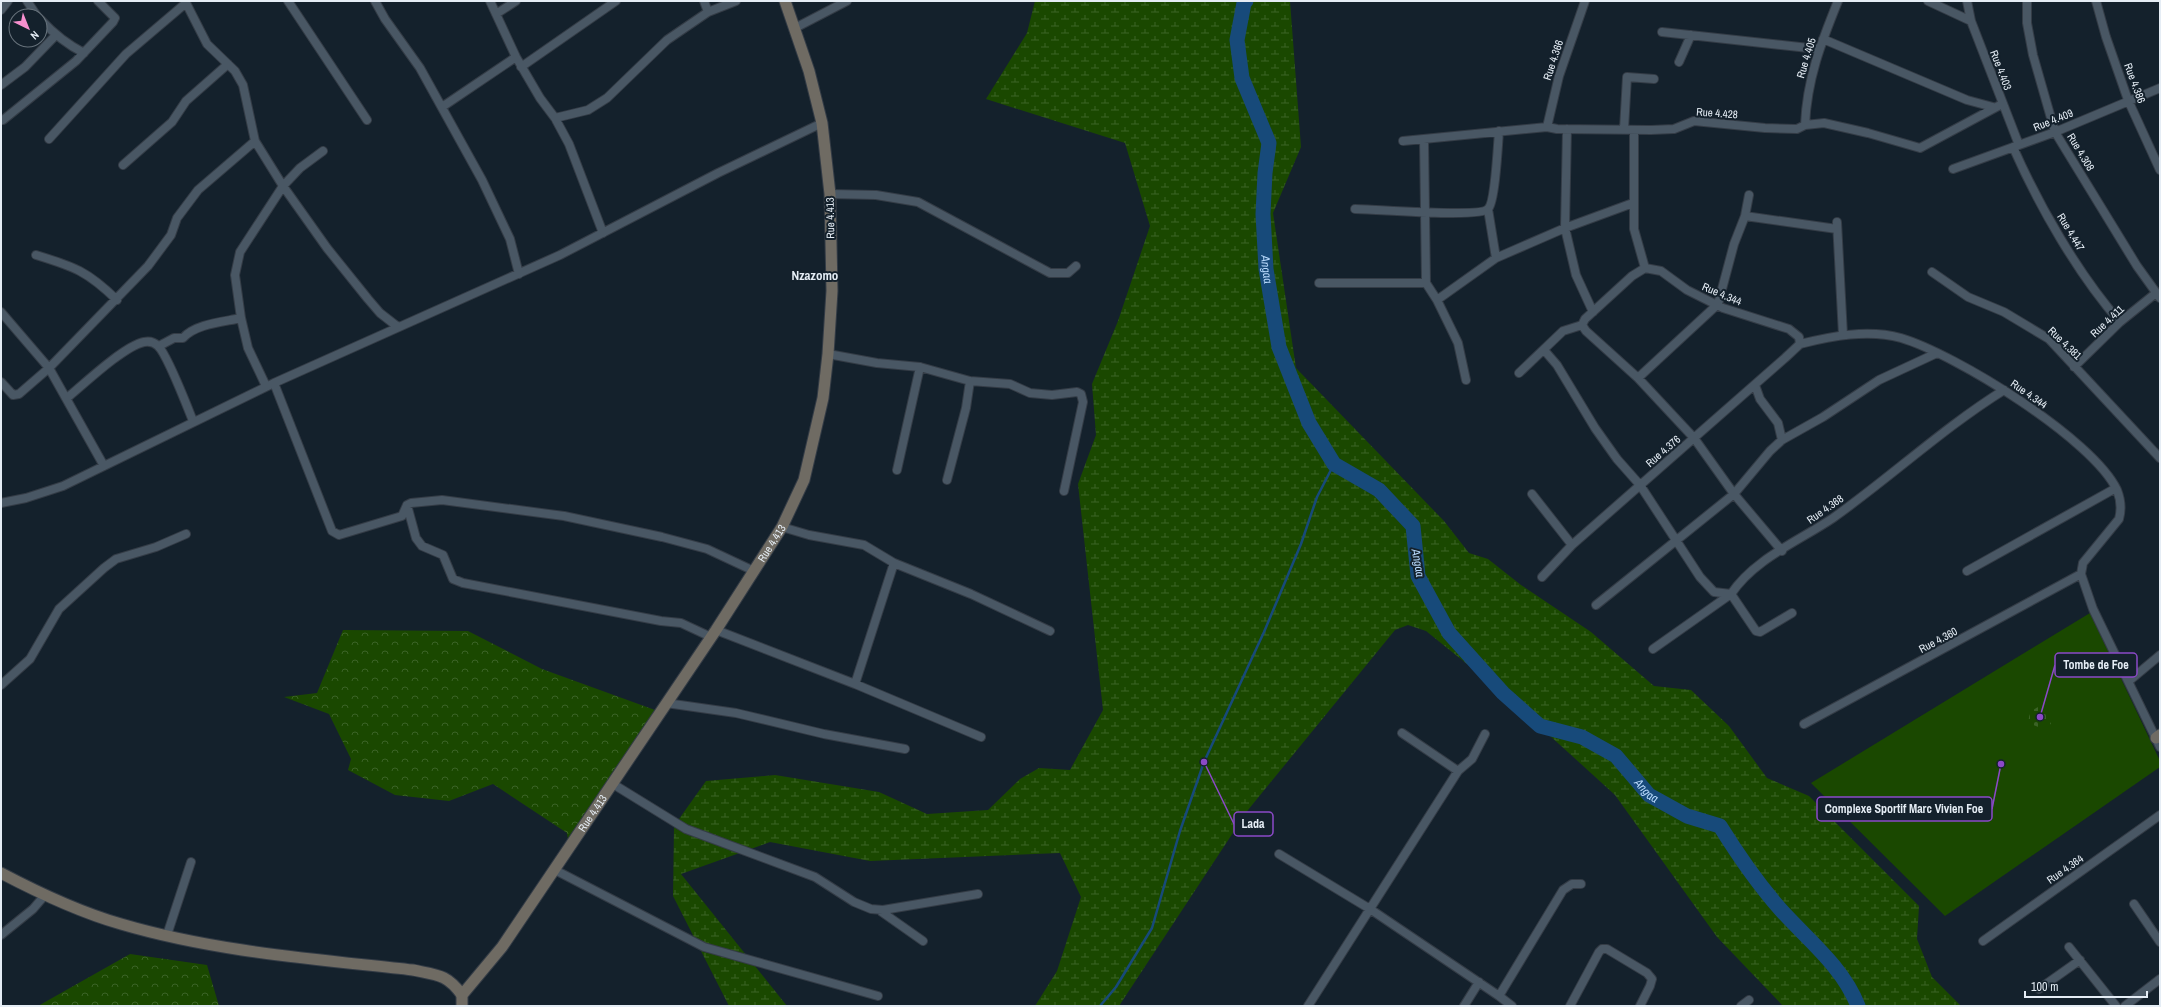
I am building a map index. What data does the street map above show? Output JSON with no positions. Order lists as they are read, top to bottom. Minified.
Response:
{"streets":{"street":["Rue 4.405","Rue 4.366","Rue 4.403","Rue 4.386","Rue 4.428","Rue 4.409","Rue 4.308","Rue 4.413","Rue 4.447","Rue 4.344","Rue 4.411","Rue 4.381","Rue 4.376","Rue 4.368","Rue 4.360","Rue 4.364"]},"crossings":[["Rue 4.405","Rue 4.428"],["Rue 4.366","Rue 4.428"],["Rue 4.403","Rue 4.428"],["Rue 4.403","Rue 4.409"],["Rue 4.403","Rue 4.447"],["Rue 4.386","Rue 4.409"],["Rue 4.409","Rue 4.308"],["Rue 4.409","Rue 4.447"],["Rue 4.308","Rue 4.411"],["Rue 4.447","Rue 4.411"],["Rue 4.344","Rue 4.376"],["Rue 4.344","Rue 4.368"],["Rue 4.344","Rue 4.360"],["Rue 4.411","Rue 4.381"]],"districts":["Nzazomo"],"water":["Angaa"],"places":["Tombe de Foe","Lada","Complexe Sportif Marc Vivien Foe"],"scale_bar":"100 m","north":"bottom right"}
